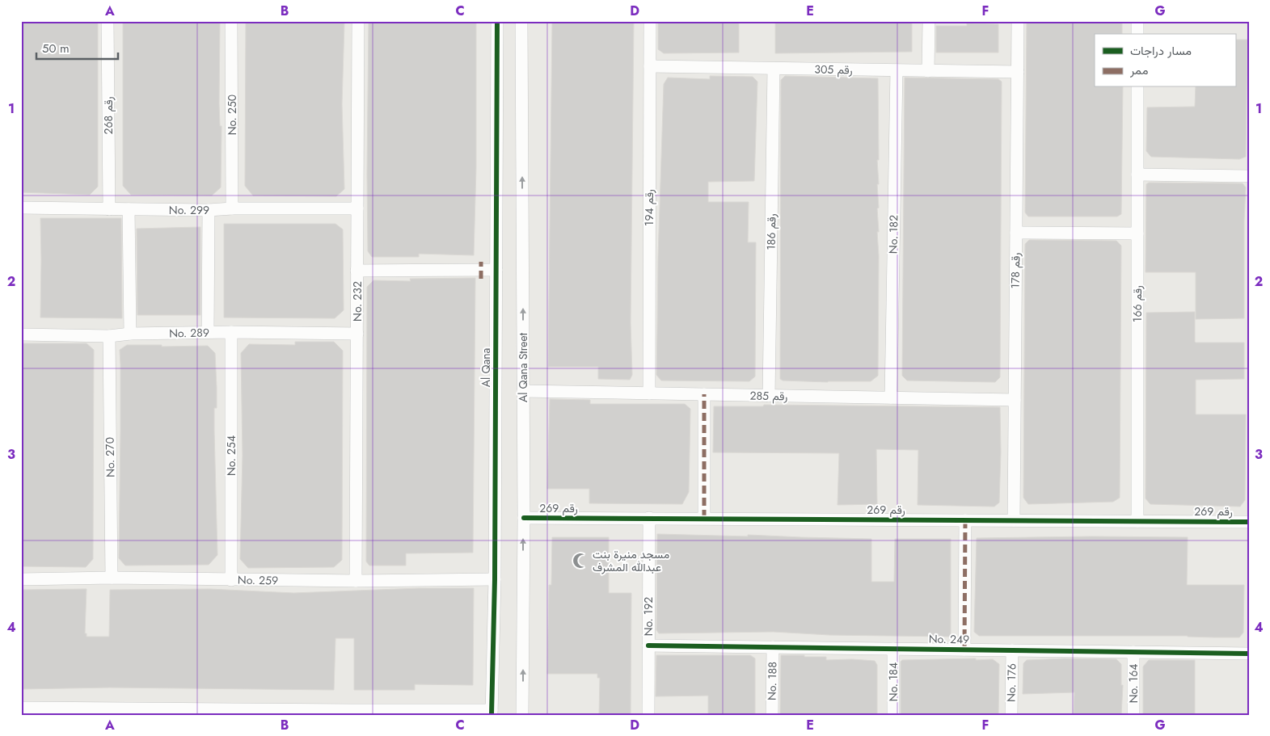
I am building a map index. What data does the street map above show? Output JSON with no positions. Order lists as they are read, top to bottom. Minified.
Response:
{"streets":{"street":["رقم 305","No. 250","رقم 268","رقم 194","No. 299","رقم 186","No. 182","رقم 178","No. 232","رقم 166","No. 289","Al Qana","Al Qana Street","رقم 285","No. 254","No. 270","رقم 269","No. 259","No. 192","No. 249","No. 188","No. 184","No. 176","No. 164"]},"crossings":[["رقم 305","رقم 194"],["رقم 305","رقم 186"],["رقم 305","No. 182"],["رقم 305","رقم 178"],["No. 250","No. 299"],["رقم 268","No. 299"],["رقم 194","رقم 285"],["No. 299","No. 232"],["رقم 186","رقم 285"],["No. 182","رقم 285"],["رقم 178","رقم 285"],["رقم 178","رقم 269"],["No. 232","No. 289"],["No. 232","No. 259"],["رقم 166","رقم 269"],["No. 289","No. 254"],["No. 289","No. 270"],["Al Qana","No. 259"],["Al Qana Street","رقم 285"],["Al Qana Street","رقم 269"],["No. 254","No. 259"],["No. 270","No. 259"],["رقم 269","No. 192"],["No. 192","No. 249"],["No. 249","No. 188"],["No. 249","No. 184"],["No. 249","No. 176"],["No. 249","No. 164"]],"one_way":["Al Qana Street"],"places":{"mosque":["مسجد منيرة بنت عبدالله المشرف"]},"legend":["مسار دراجات","ممر"],"scale_bar":"50 m","grid":{"columns":["A","B","C","D","E","F","G"],"rows":["1","2","3","4"]}}
